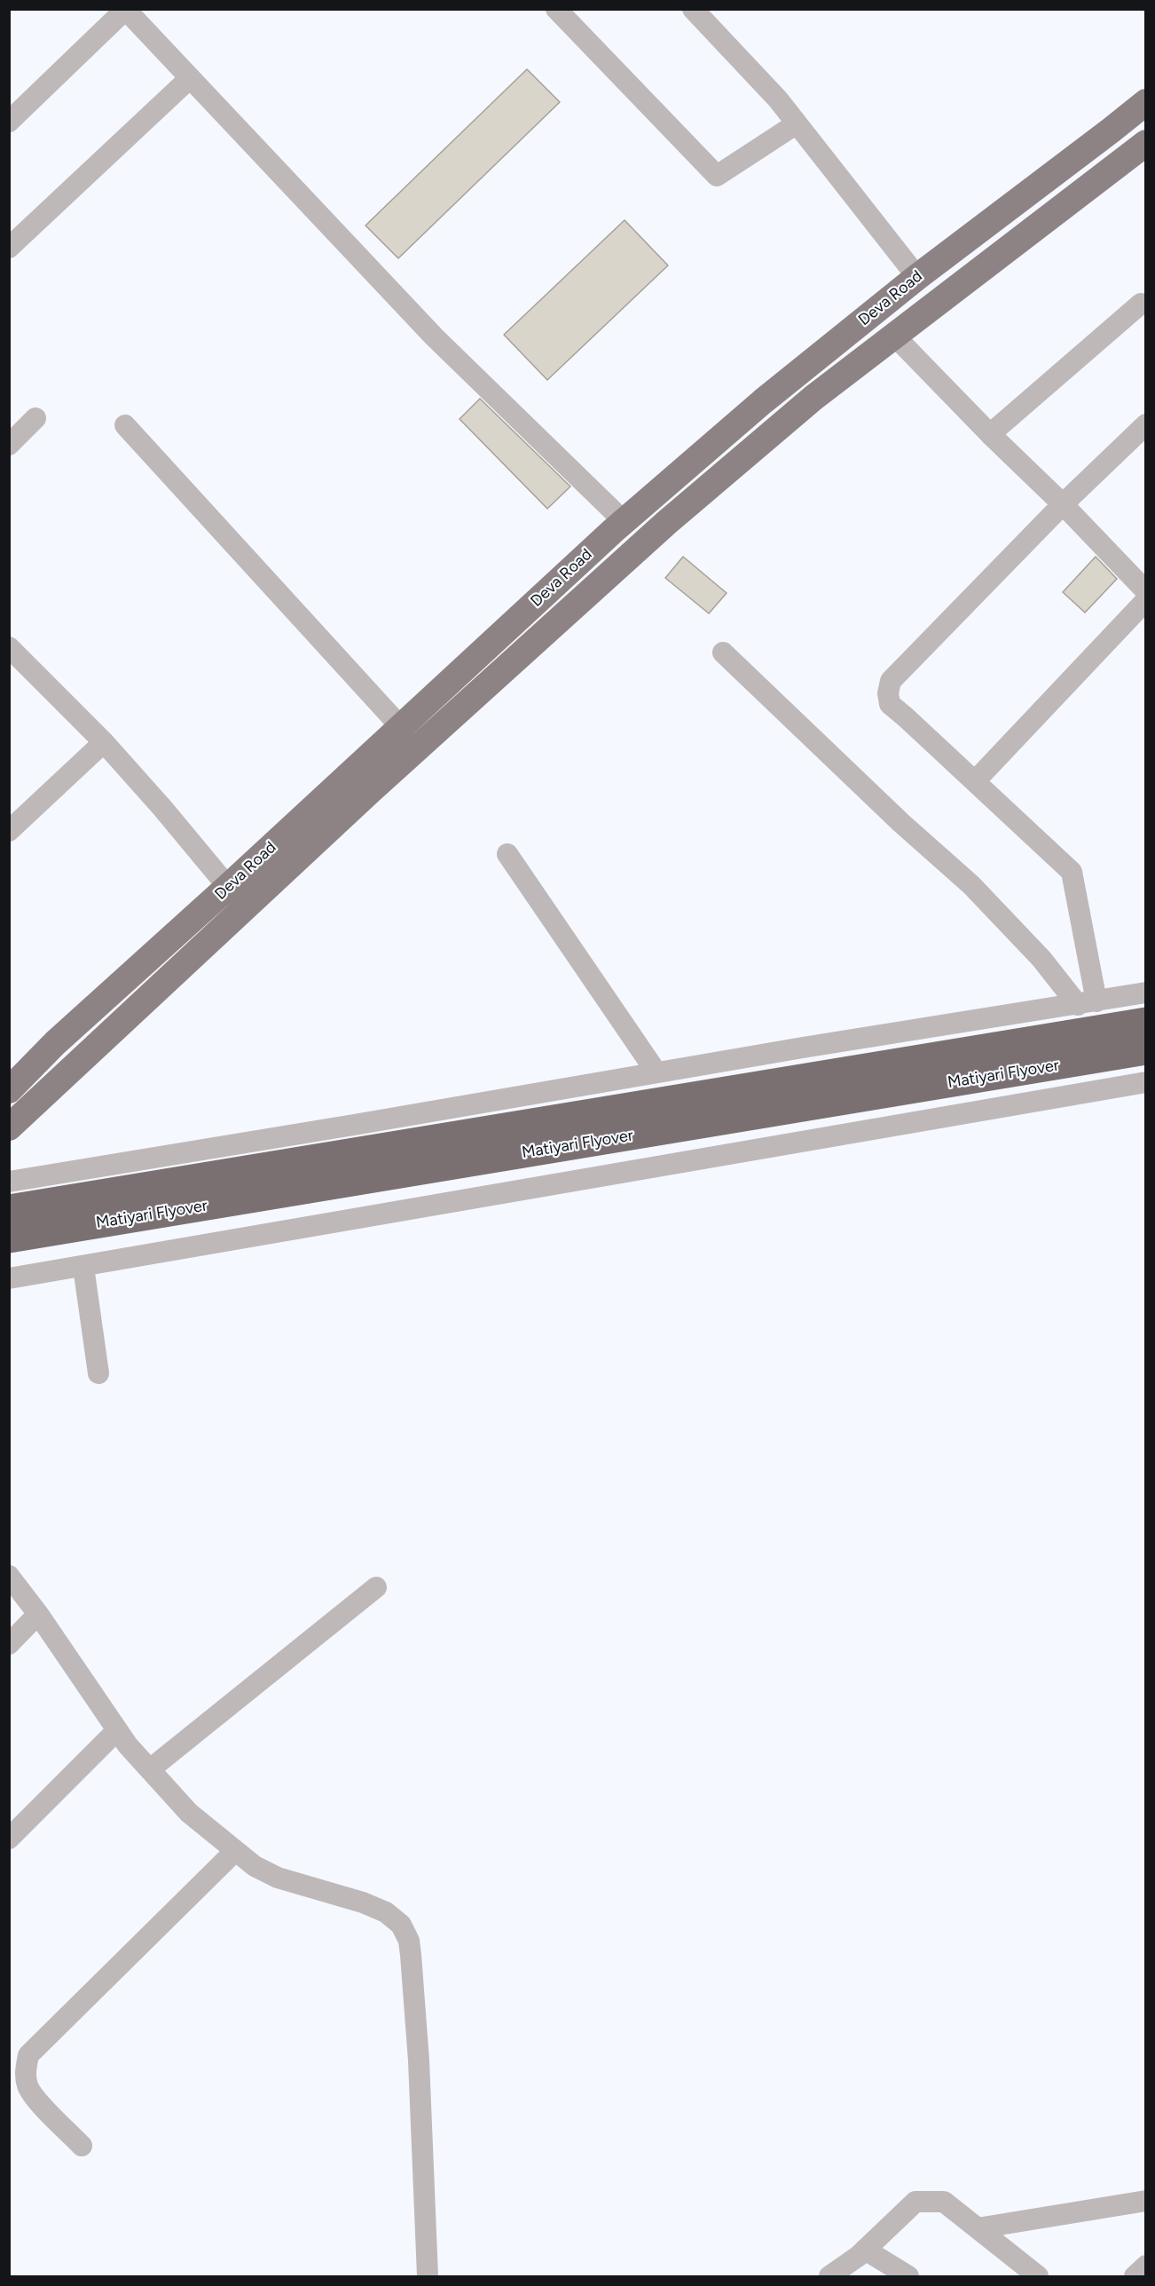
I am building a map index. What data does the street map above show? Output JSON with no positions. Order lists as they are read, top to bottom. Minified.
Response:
{"streets":{"highway":["Matiyari Flyover"],"main road":["Deva Road"]}}
